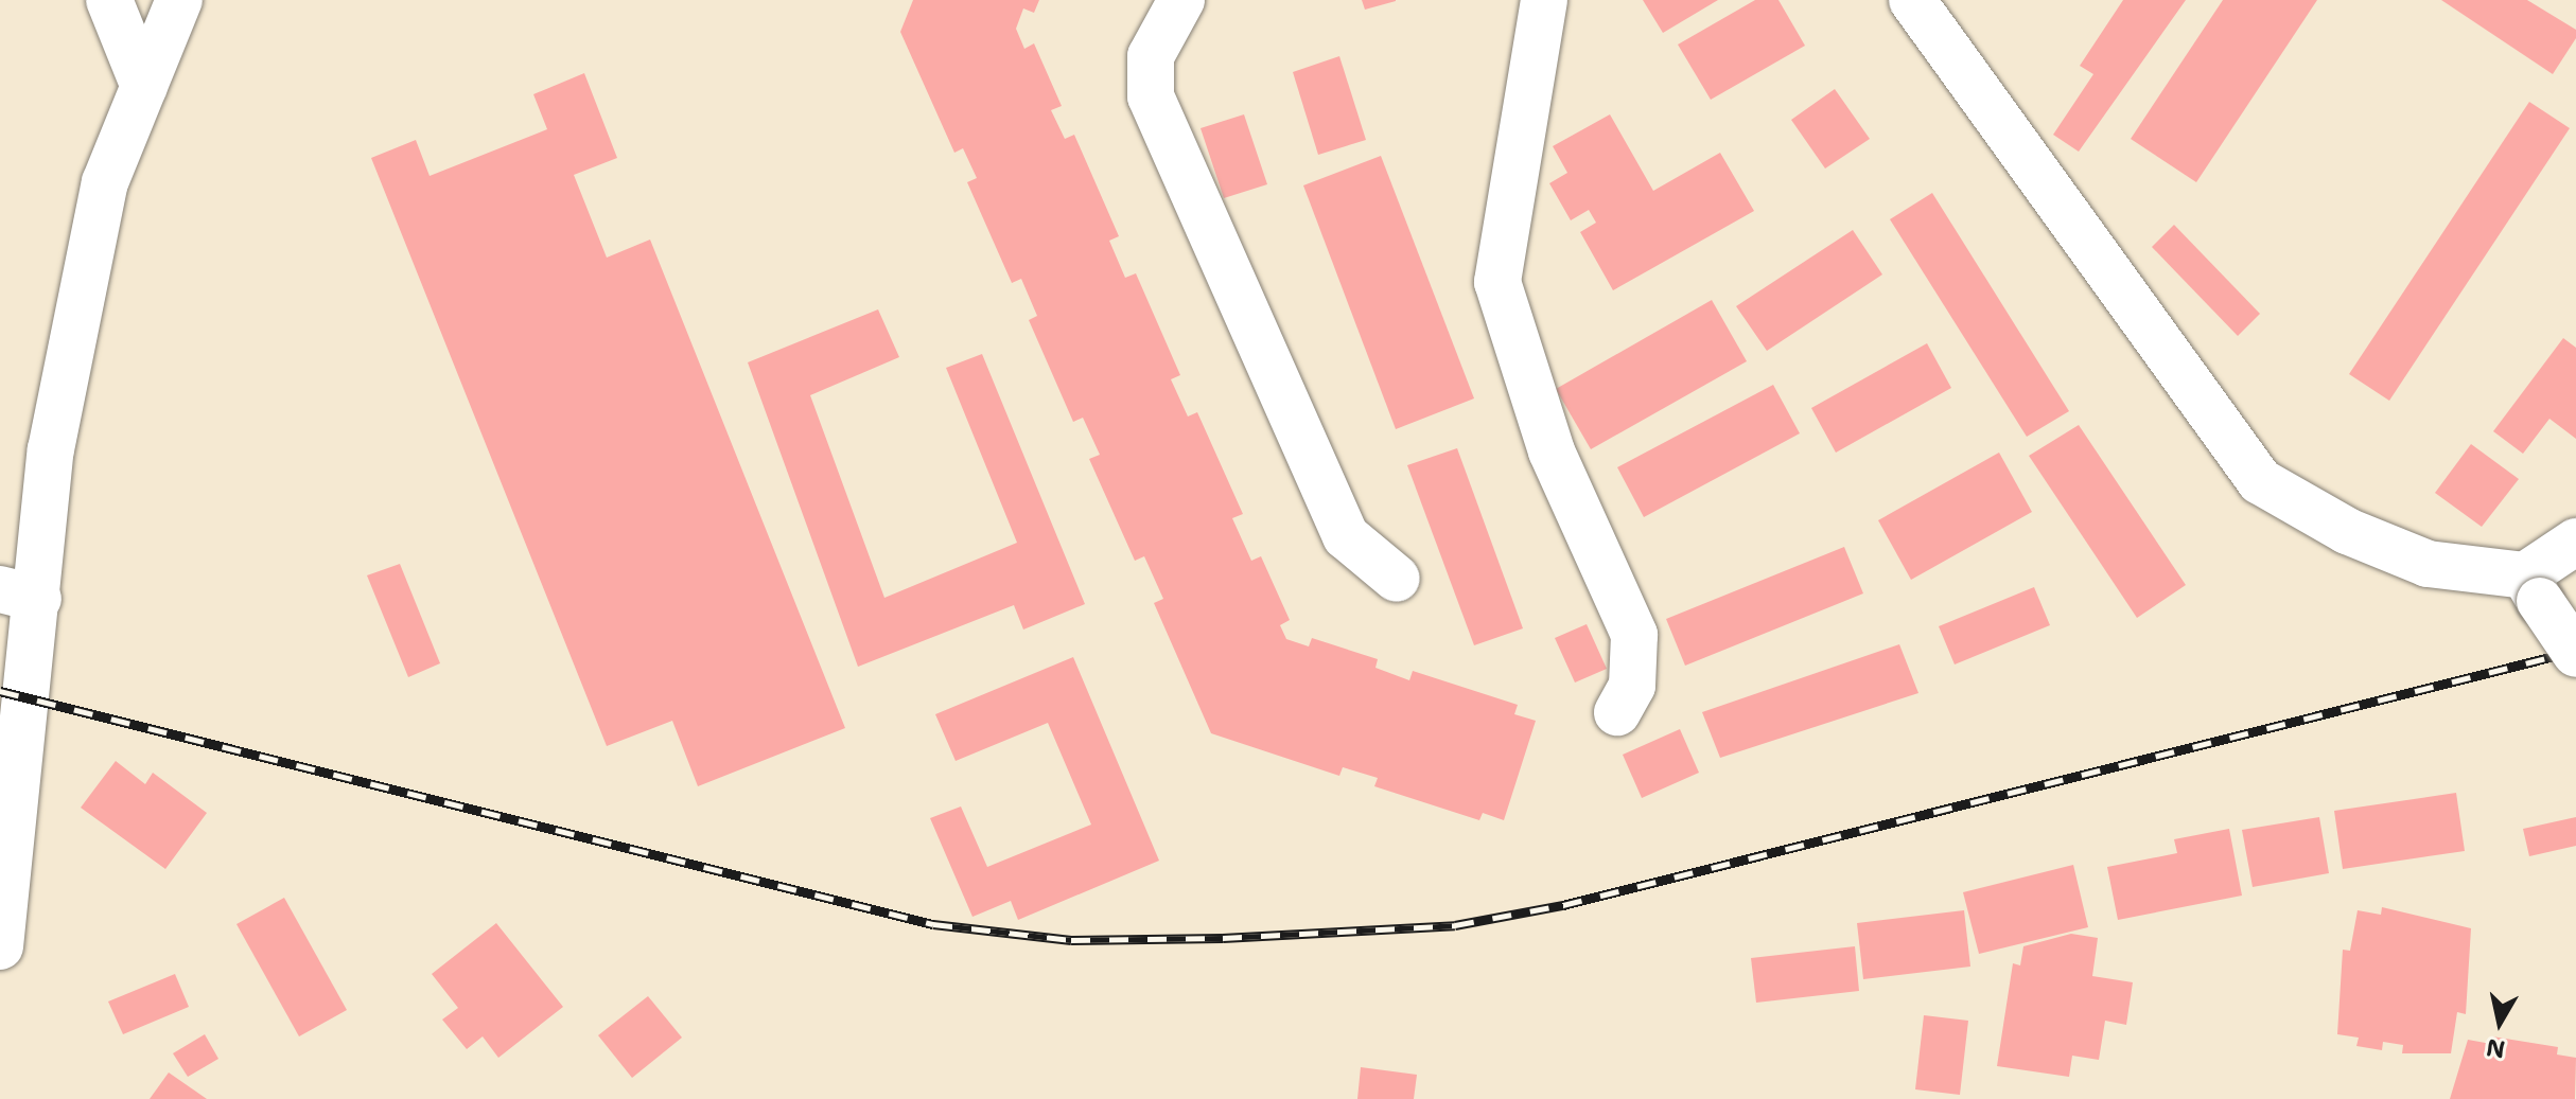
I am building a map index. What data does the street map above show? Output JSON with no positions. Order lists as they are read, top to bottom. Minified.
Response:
{"north":"bottom"}
